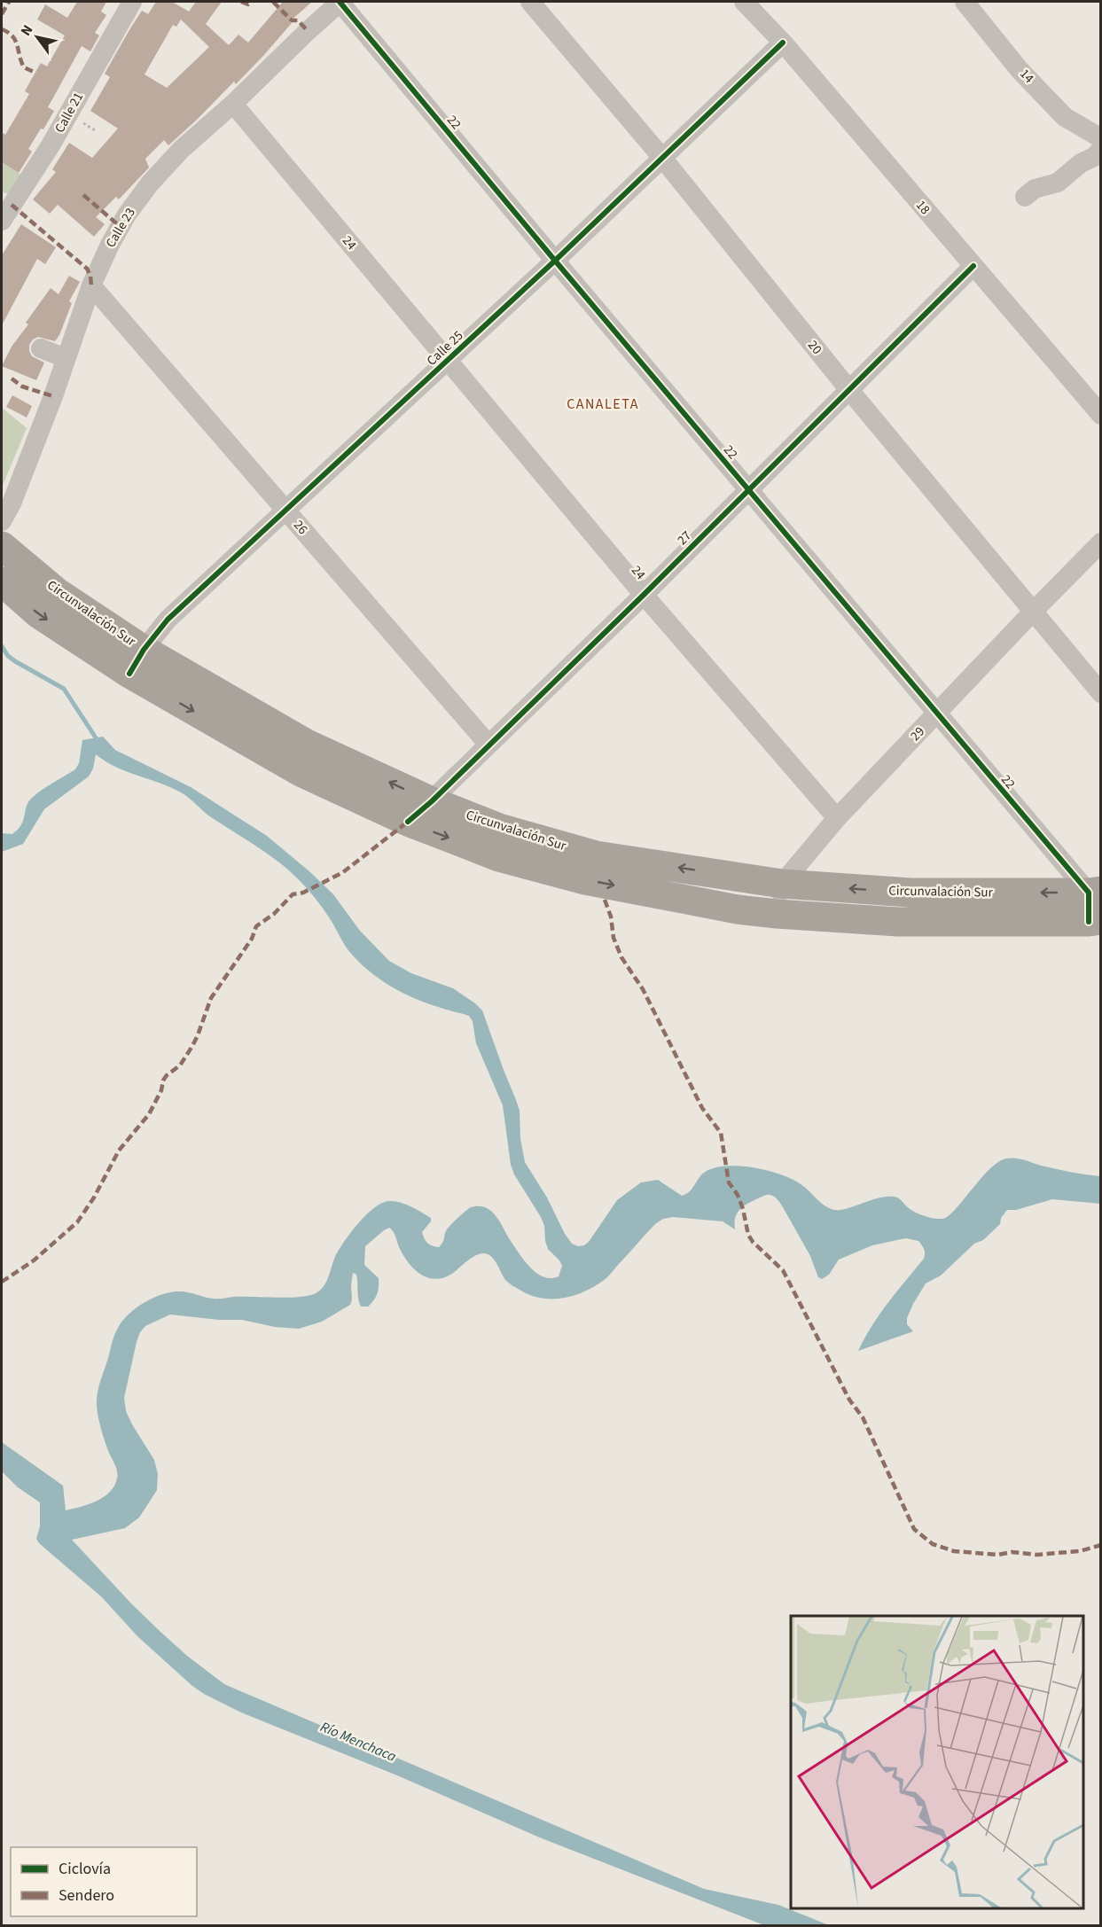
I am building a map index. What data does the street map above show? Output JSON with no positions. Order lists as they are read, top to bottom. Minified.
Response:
{"streets":{"highway":["Circunvalación Sur"],"street":["14","Calle 21","22","18","Calle 23","24","20","Calle 25","26","27","29"]},"crossings":[["22","Calle 23"],["22","Calle 25"],["22","27"],["22","Circunvalación Sur"],["22","29"],["18","Calle 25"],["18","27"],["Calle 23","24"],["Calle 23","26"],["24","Calle 25"],["24","27"],["24","29"],["20","Calle 25"],["20","27"],["20","29"],["Calle 25","26"],["Calle 25","Circunvalación Sur"],["26","27"],["27","Circunvalación Sur"],["Circunvalación Sur","29"]],"districts":["CANALETA"],"water":["Río Menchaca"],"legend":["Ciclovía","Sendero"],"north":"top left"}
